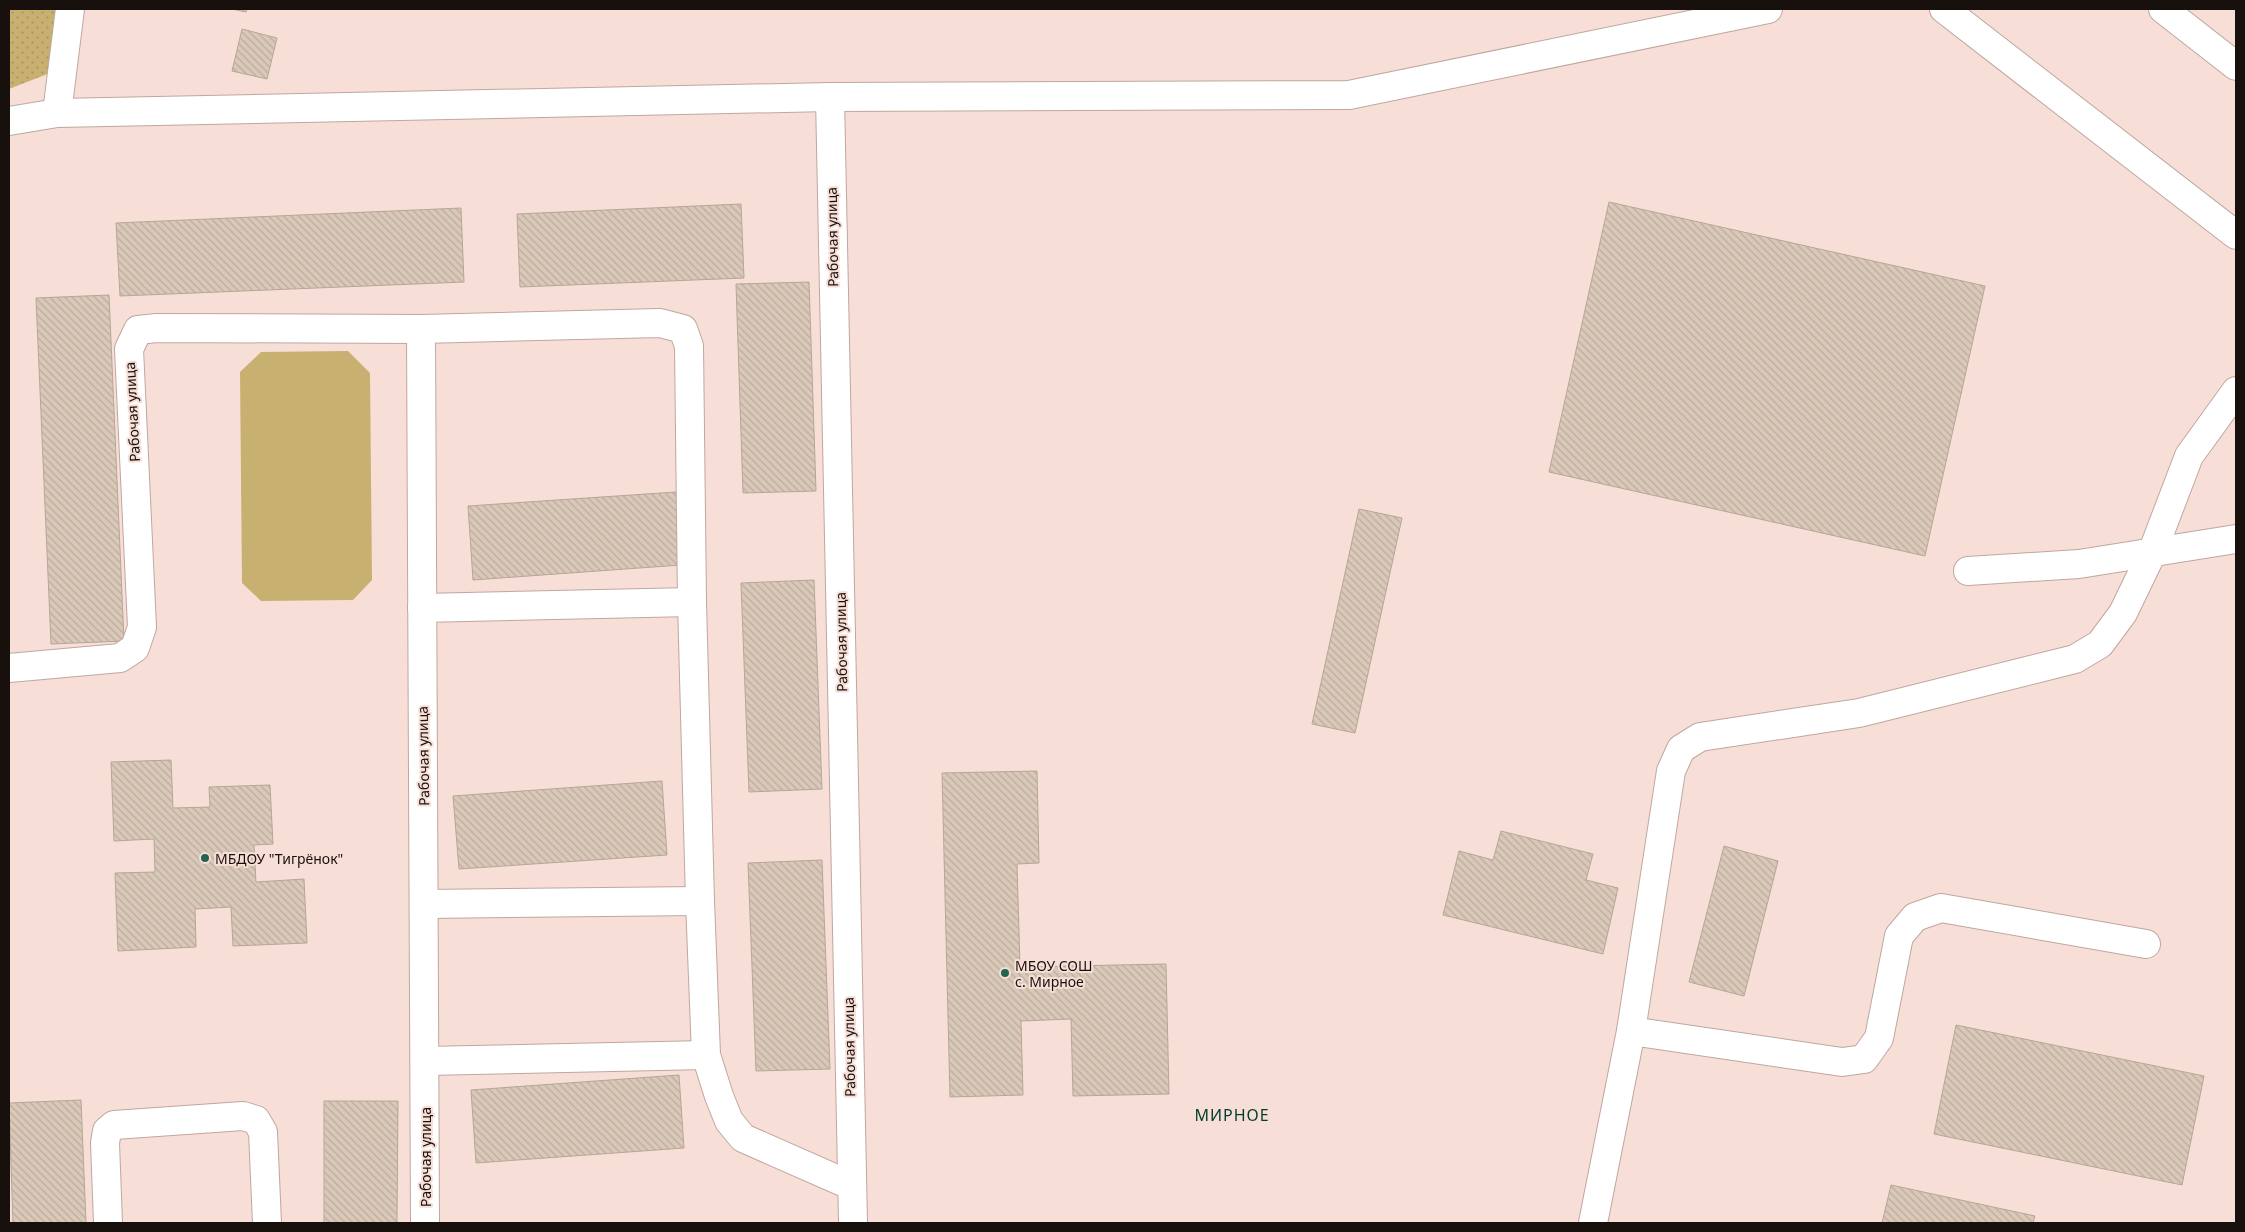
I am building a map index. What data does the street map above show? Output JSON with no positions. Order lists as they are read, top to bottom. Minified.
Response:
{"streets":{"street":["Рабочая улица"]},"districts":["МИРНОЕ"],"places":["МБДОУ \"Тигрёнок\"","МБОУ СОШ с. Мирное"]}
